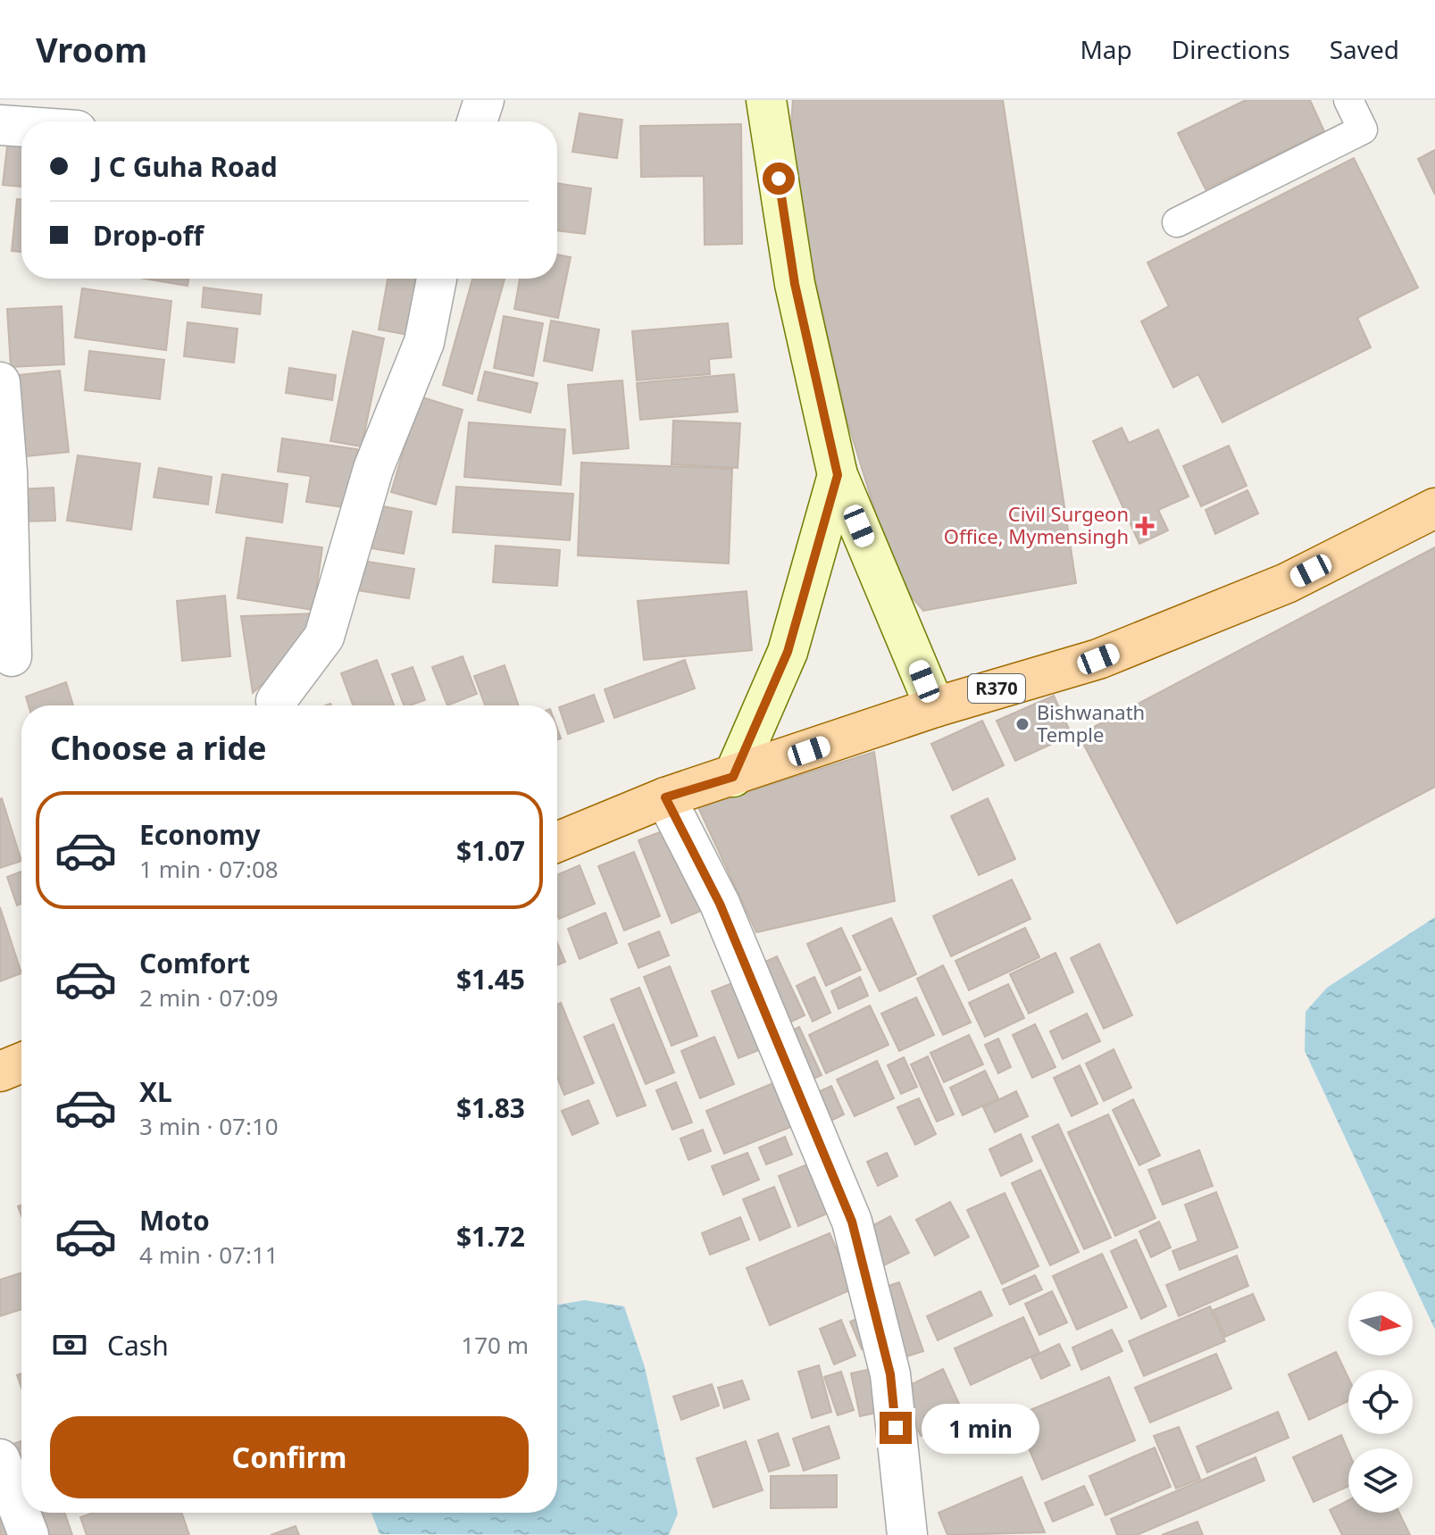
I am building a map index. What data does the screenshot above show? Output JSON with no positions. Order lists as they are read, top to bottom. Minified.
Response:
{"streets":{"main road":["R370"]},"places":{"health":["Civil Surgeon Office, Mymensingh"],"other":["Bishwanath Temple"]},"north":"right","page":{"header":"Vroom","nav":["Map","Directions","Saved"],"banner":["J C Guha Road","Drop-off"],"heading":"Choose a ride","list":[{"name":"Economy","note":"1 min · 07:08","value":"$1.07"},{"name":"Comfort","note":"2 min · 07:09","value":"$1.45"},{"name":"XL","note":"3 min · 07:10","value":"$1.83"},{"name":"Moto","note":"4 min · 07:11","value":"$1.72"}],"pay":["Cash","170 m"],"buttons":"Confirm","bubble":"1 min"}}
